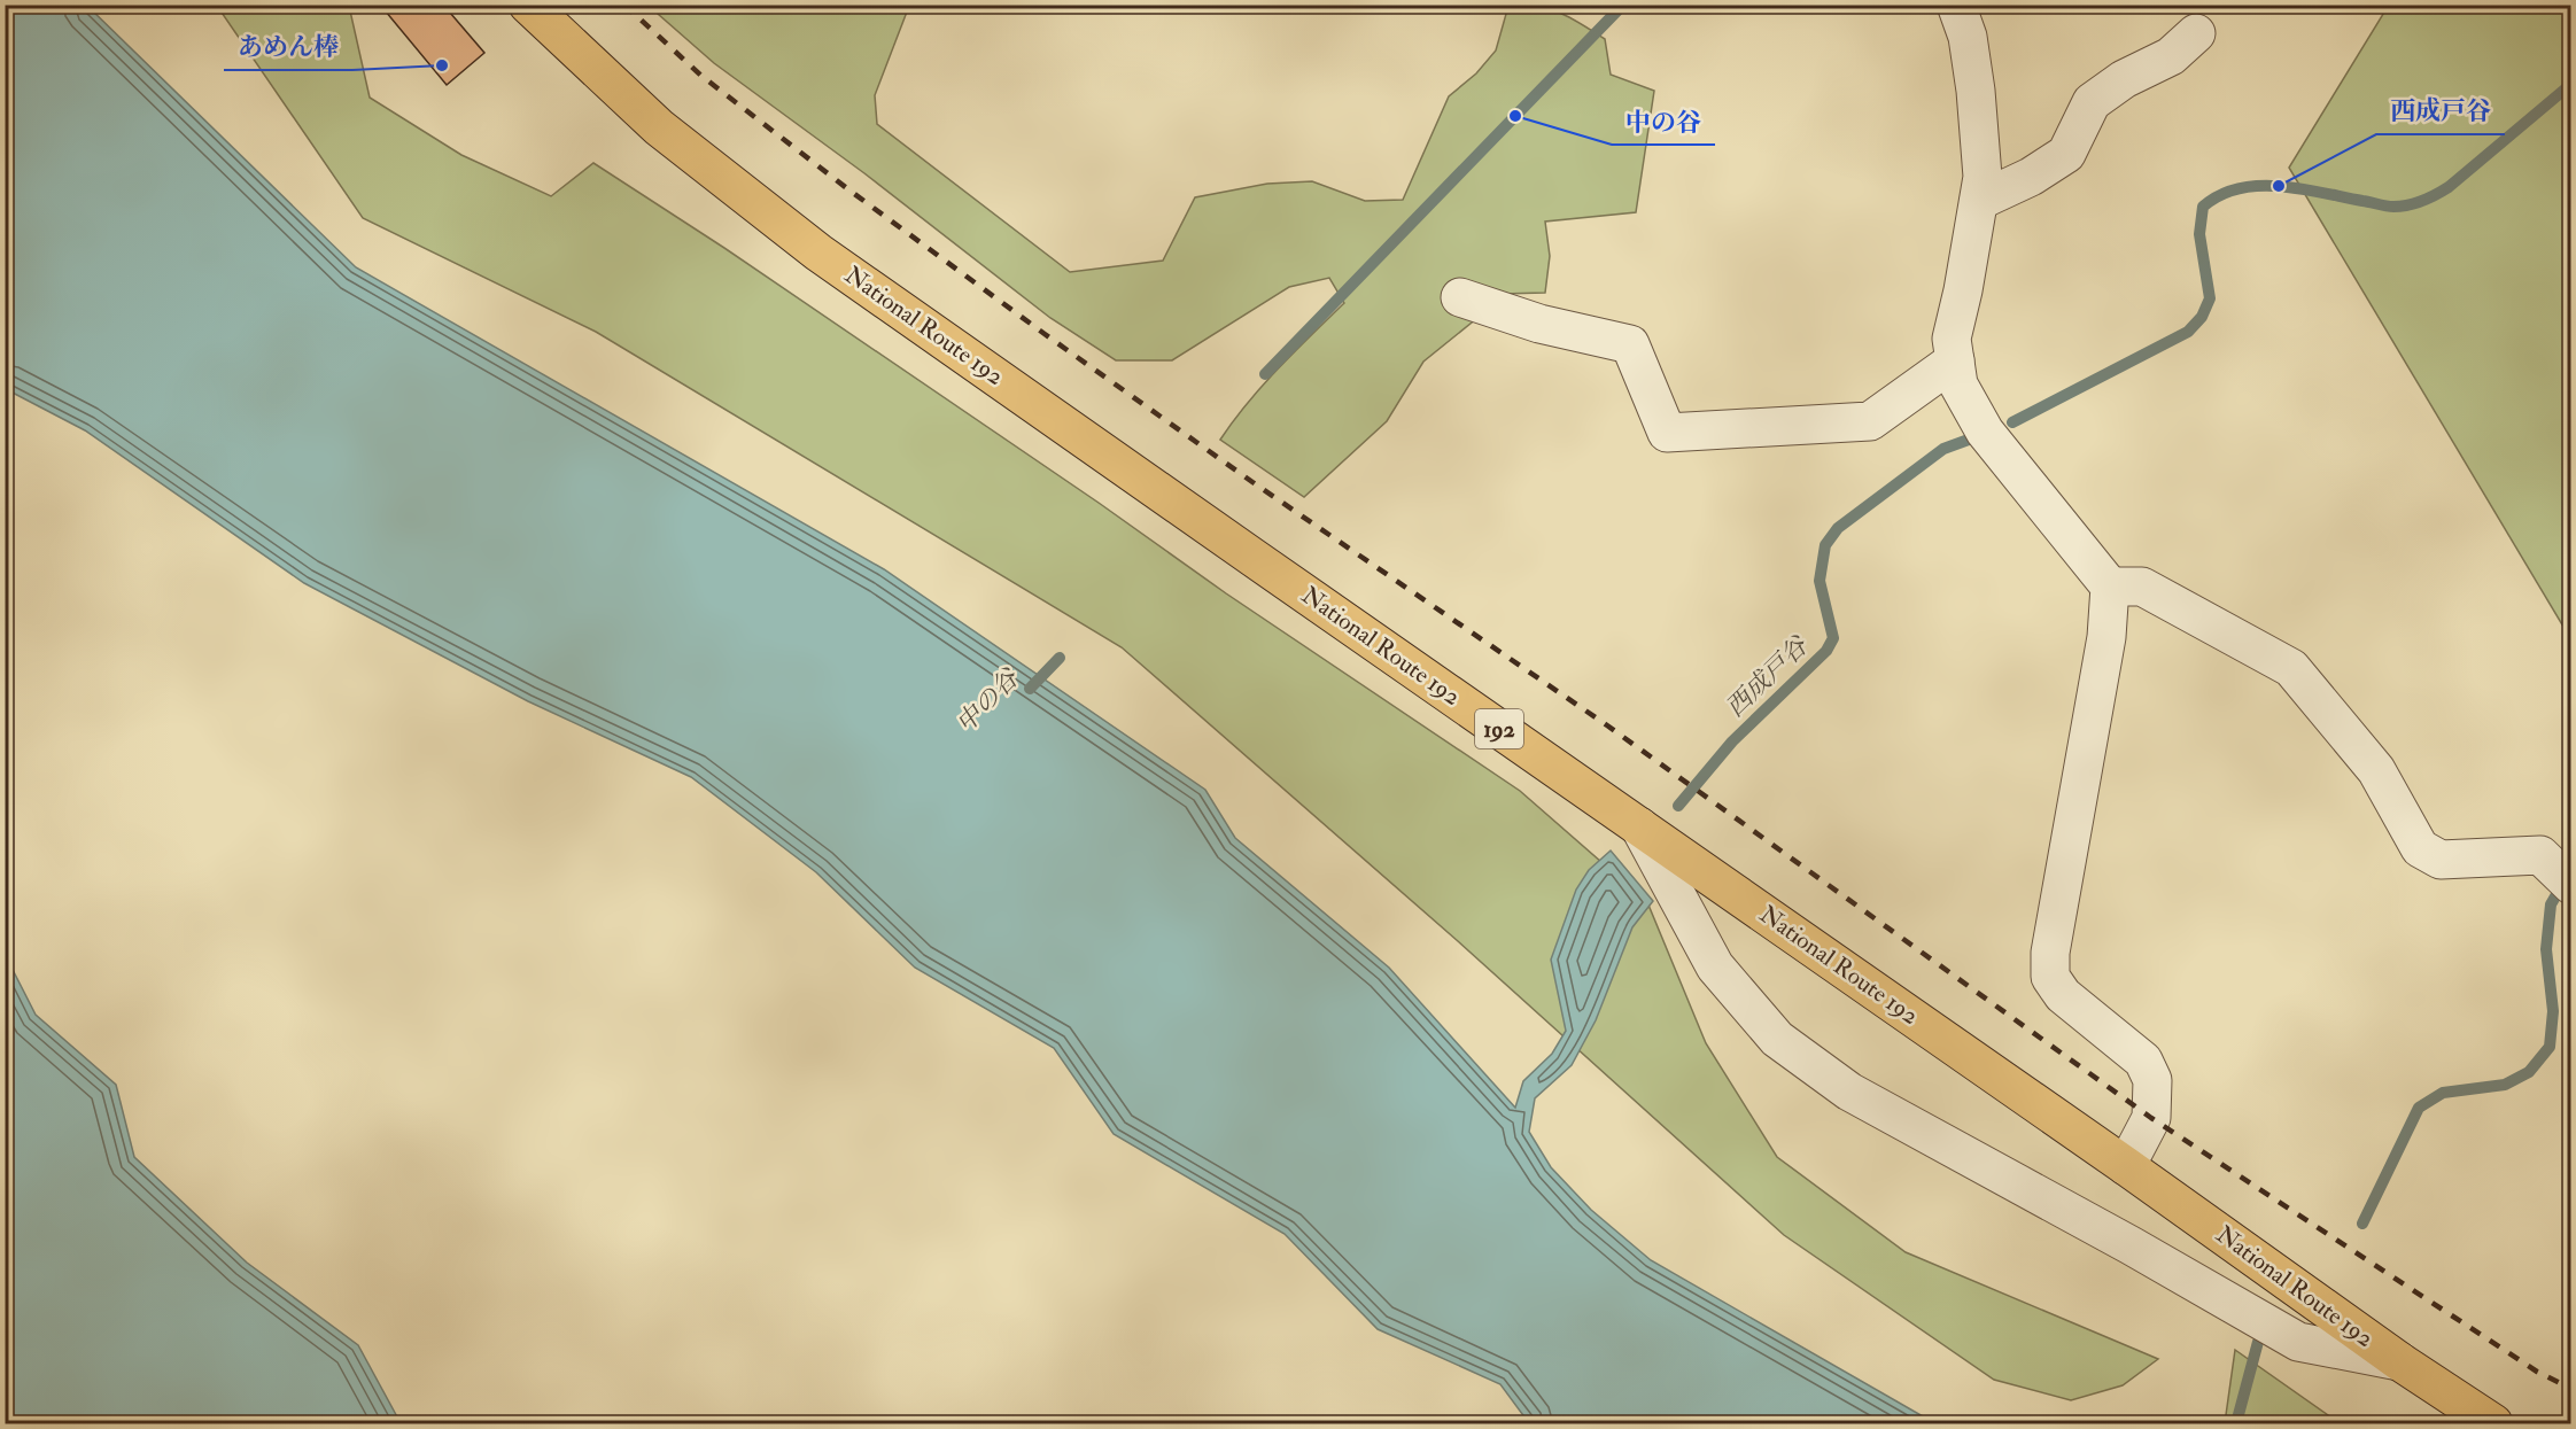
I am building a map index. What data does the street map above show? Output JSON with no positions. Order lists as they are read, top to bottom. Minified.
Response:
{"streets":{"highway":["National Route 192","192"]},"water":["西成戸谷","中の谷"],"places":["あめん棒","中の谷","西成戸谷"]}
